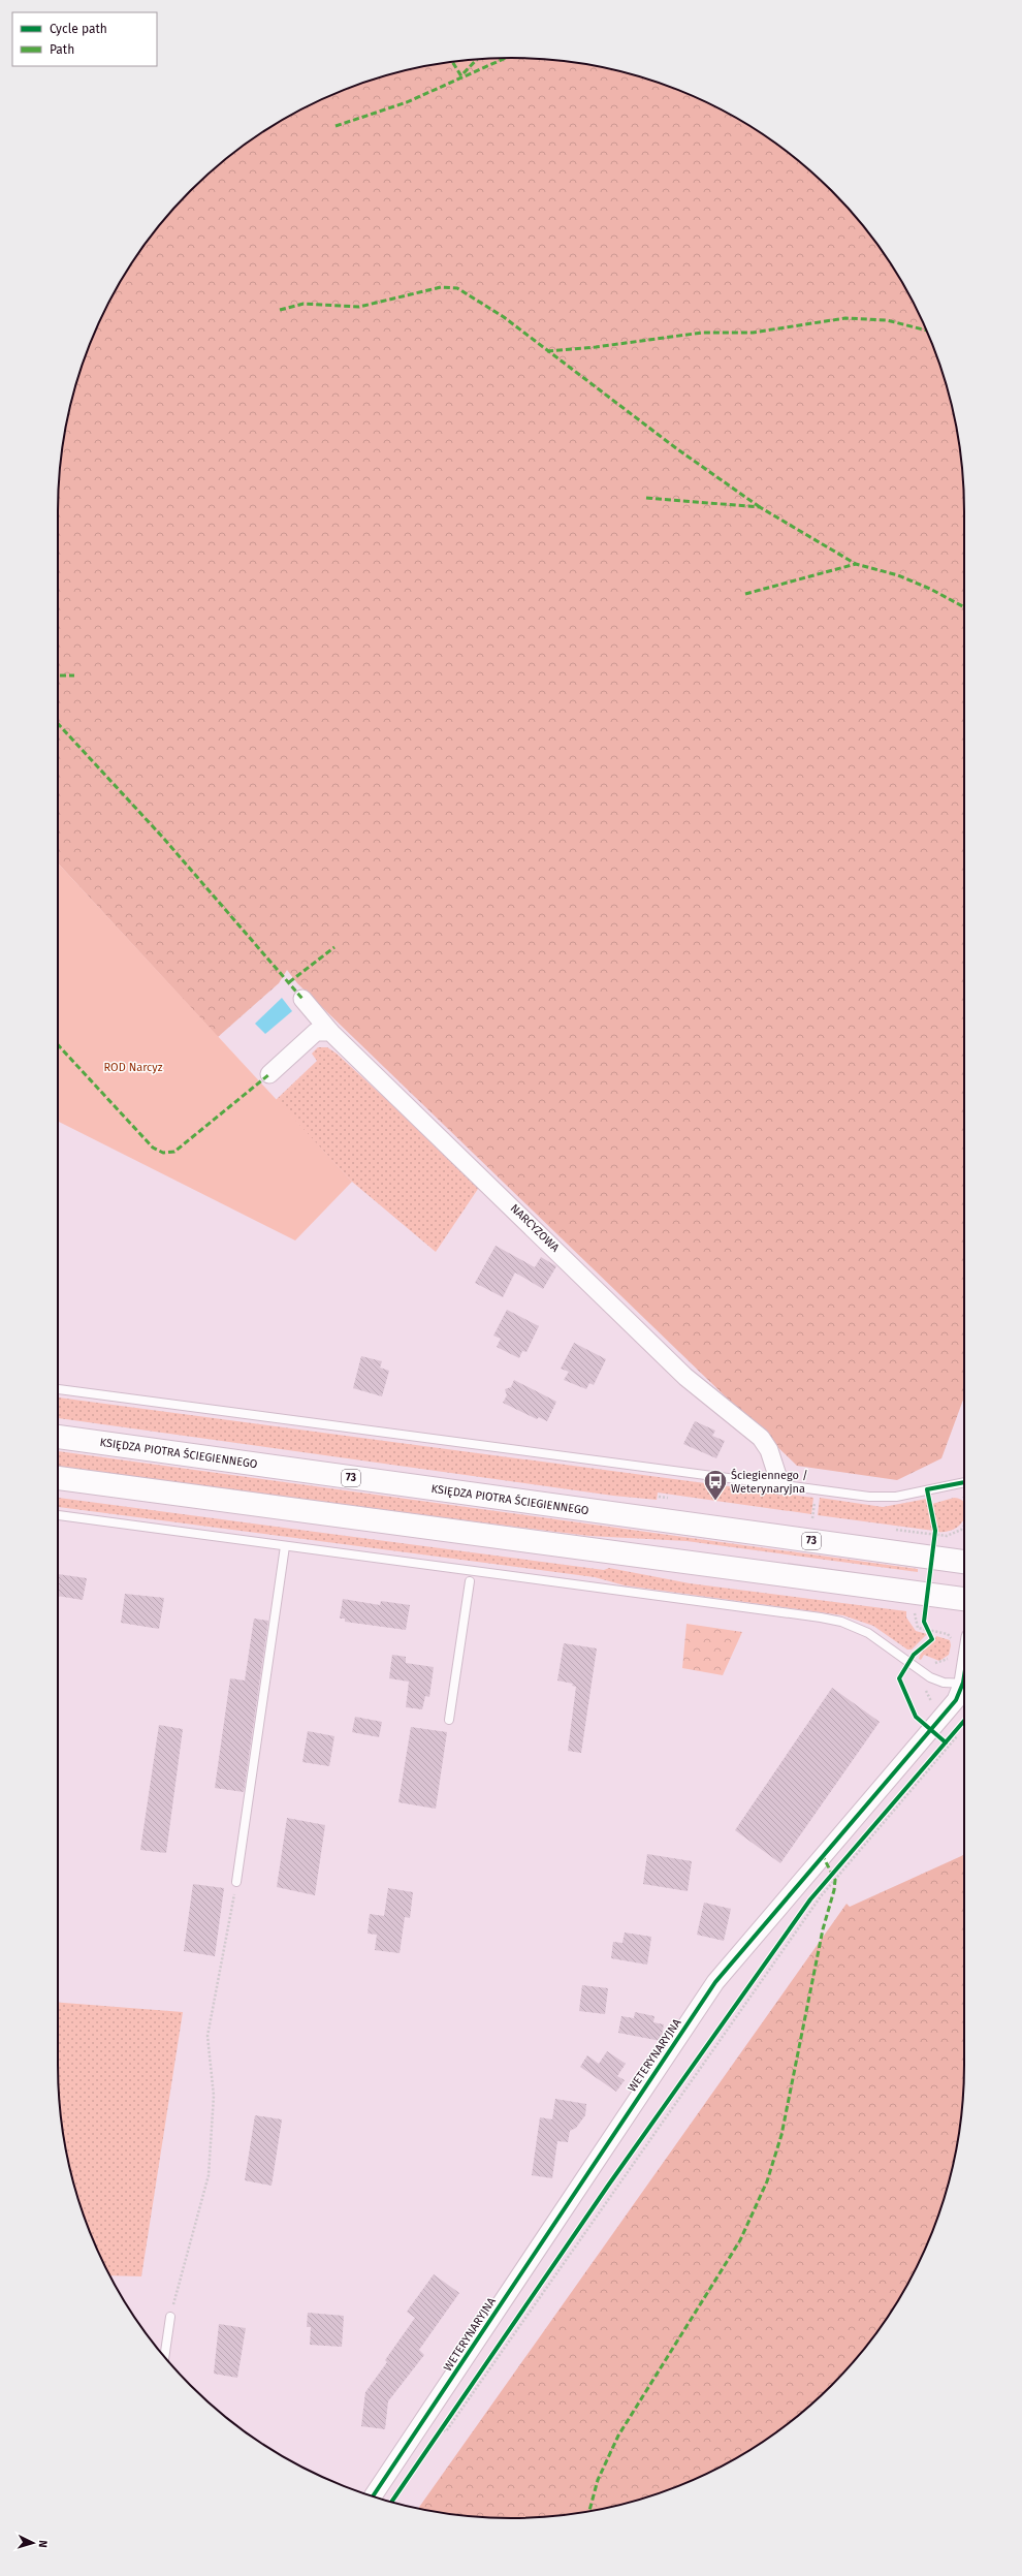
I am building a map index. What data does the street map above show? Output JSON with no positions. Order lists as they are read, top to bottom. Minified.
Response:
{"streets":{"main road":["KSIĘDZA PIOTRA ŚCIEGIENNEGO","73"],"street":["NARCYZOWA","WETERYNARYJNA"]},"parks":["ROD Narcyz"],"places":{"bus stop":["Ściegiennego / Weterynaryjna"]},"legend":["Cycle path","Path"],"north":"right"}
